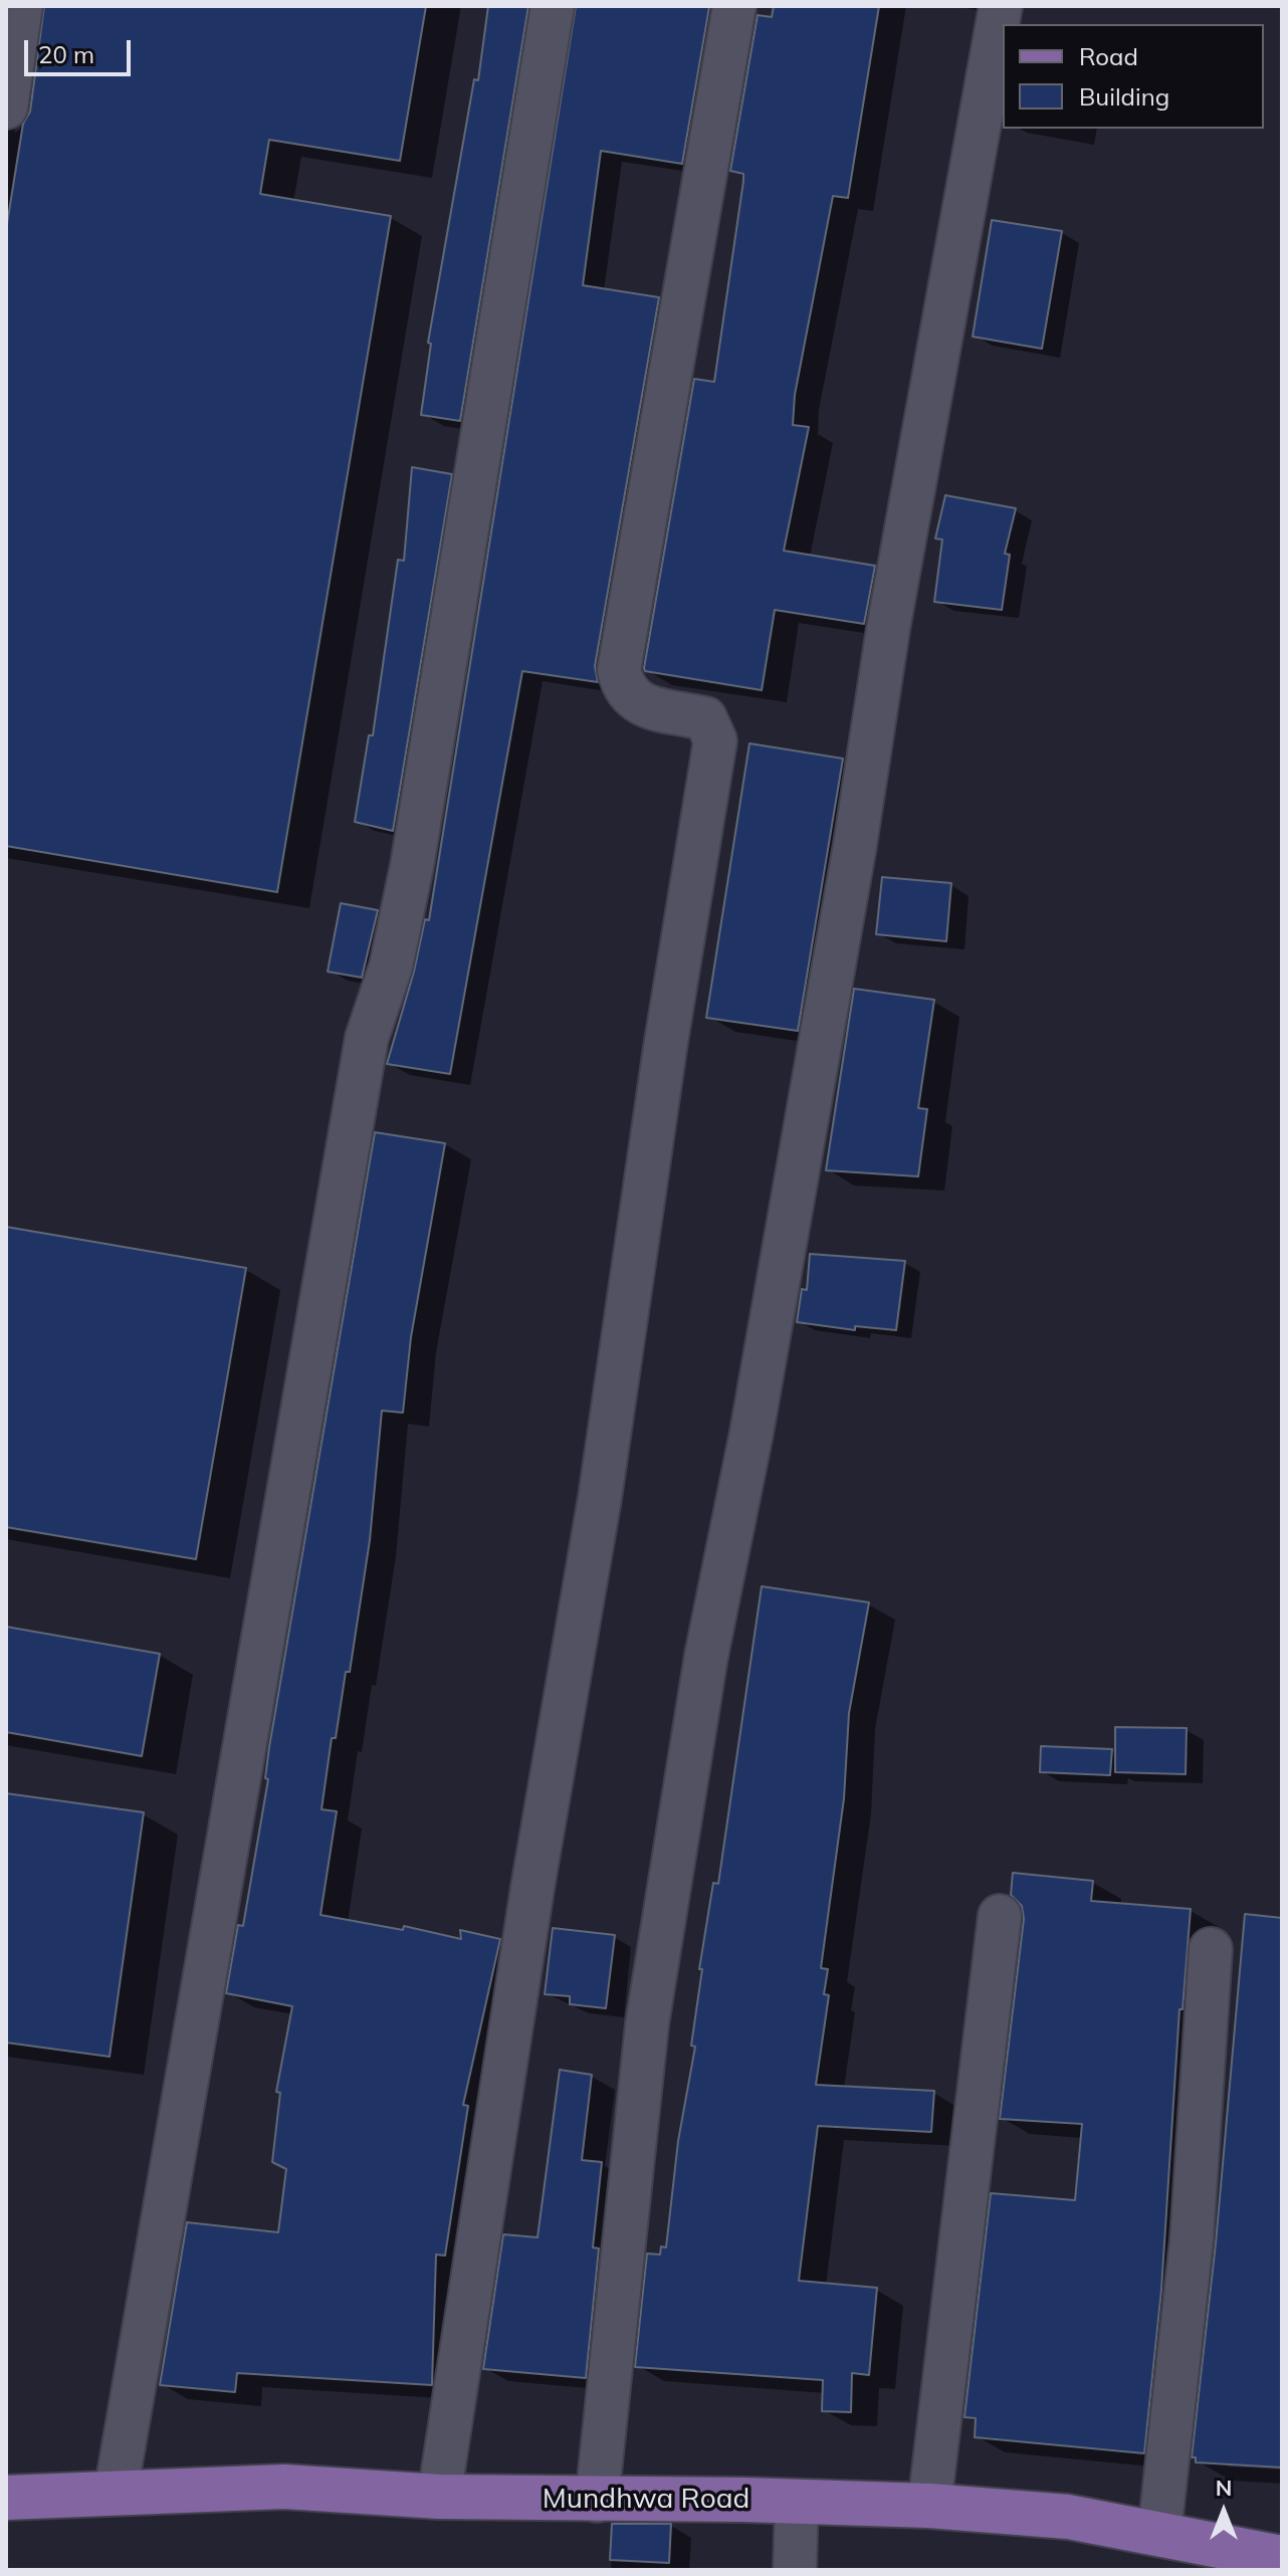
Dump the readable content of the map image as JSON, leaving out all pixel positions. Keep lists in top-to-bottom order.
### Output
{
  "streets": {
    "main road": ["Mundhwa Road"]
  },
  "legend": ["Road", "Building"],
  "scale_bar": "20 m",
  "north": "top"
}
